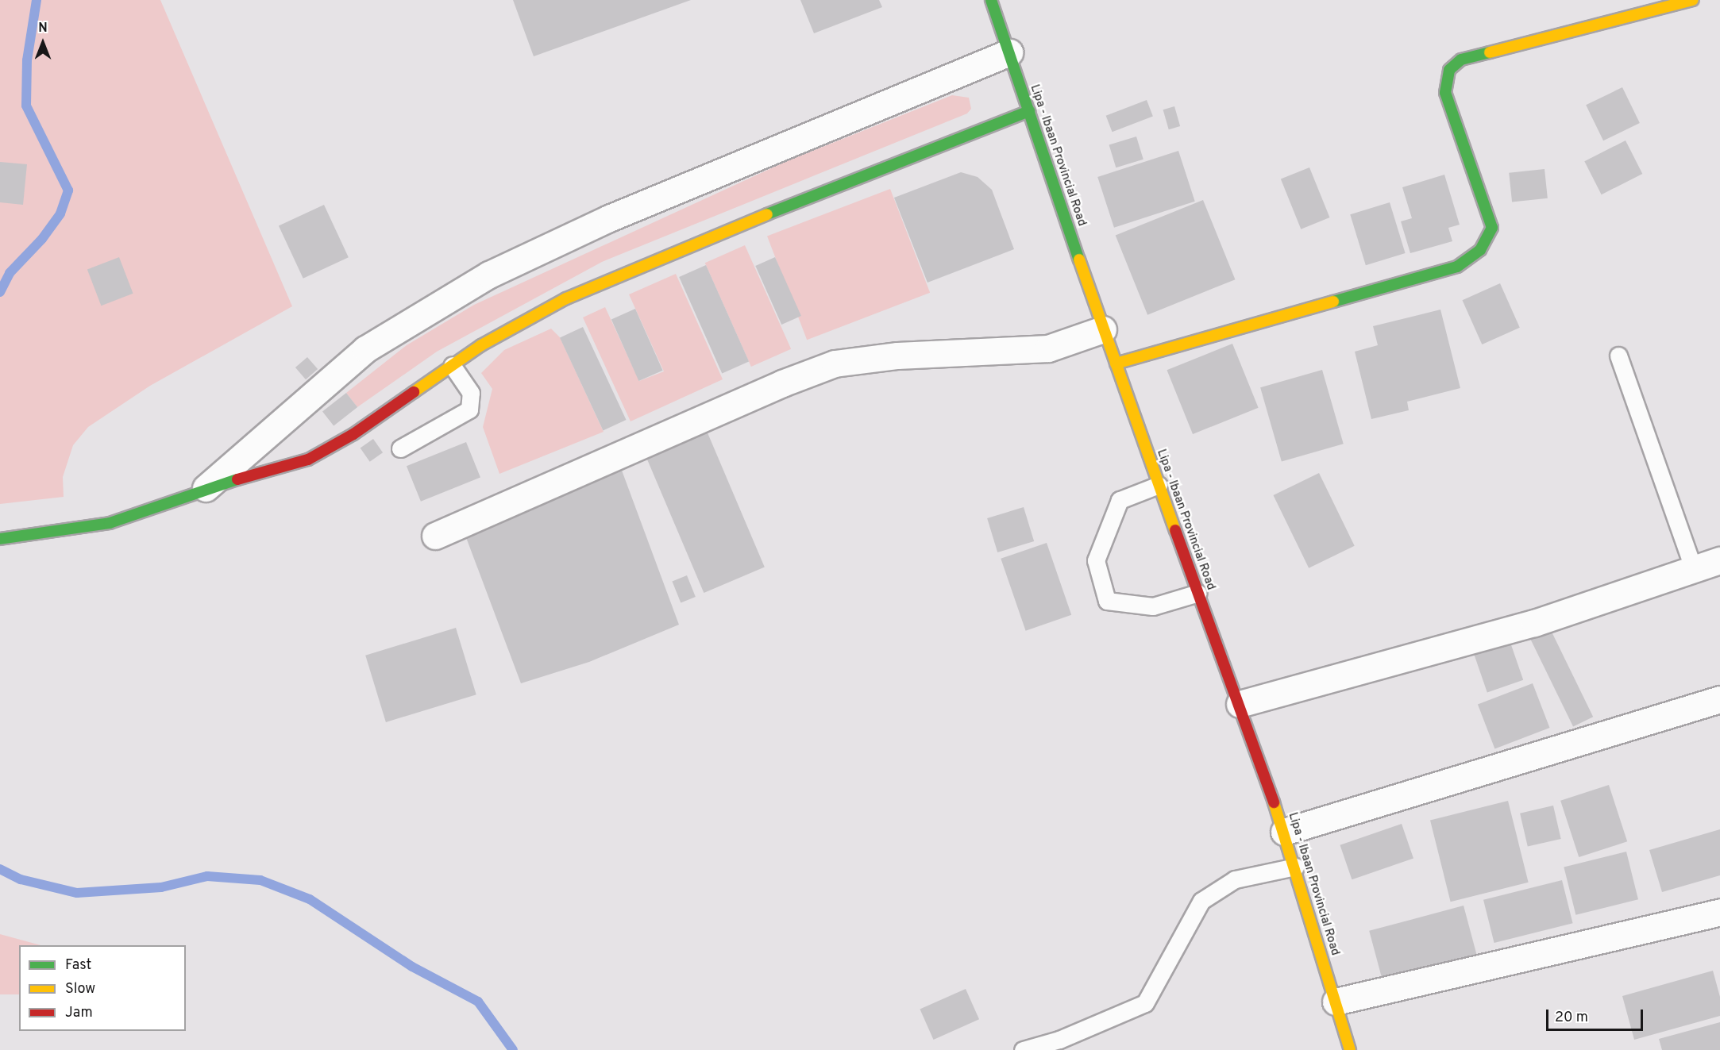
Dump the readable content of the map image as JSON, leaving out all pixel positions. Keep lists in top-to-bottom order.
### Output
{
  "streets": {
    "street": ["Lipa - Ibaan Provincial Road"]
  },
  "legend": ["Fast", "Slow", "Jam"],
  "scale_bar": "20 m",
  "north": "top"
}
